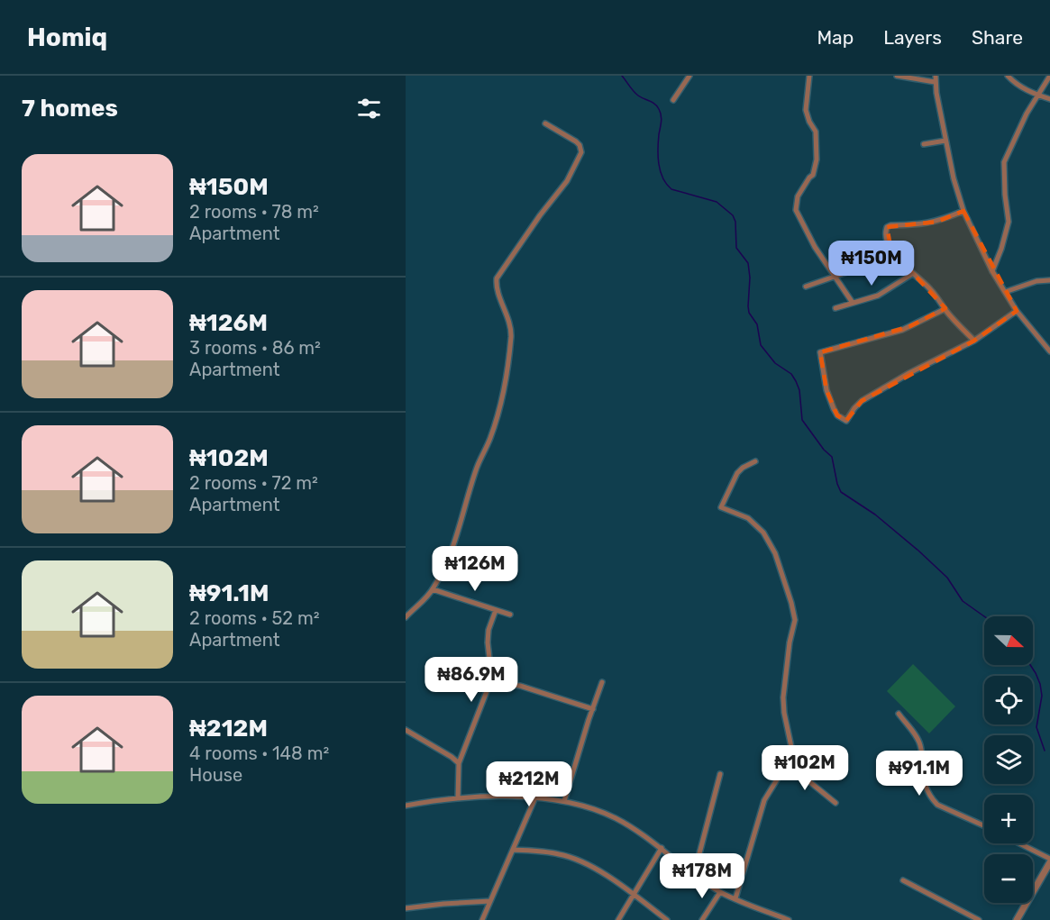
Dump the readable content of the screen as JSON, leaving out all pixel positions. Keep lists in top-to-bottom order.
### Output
{
  "north": "right",
  "page": {
    "header": "Homiq",
    "nav": ["Map", "Layers", "Share"],
    "heading": "7 homes",
    "list": [
      {
        "name": "₦150M",
        "note": "2 rooms · 78 m² · Apartment"
      },
      {
        "name": "₦126M",
        "note": "3 rooms · 86 m² · Apartment"
      },
      {
        "name": "₦102M",
        "note": "2 rooms · 72 m² · Apartment"
      },
      {
        "name": "₦91.1M",
        "note": "2 rooms · 52 m² · Apartment"
      },
      {
        "name": "₦212M",
        "note": "4 rooms · 148 m² · House"
      }
    ],
    "price": [
      "₦150M",
      "₦126M",
      "₦86.9M",
      "₦102M",
      "₦91.1M",
      "₦212M",
      "₦178M"
    ],
    "map_buttons": ["+", "−"]
  }
}
